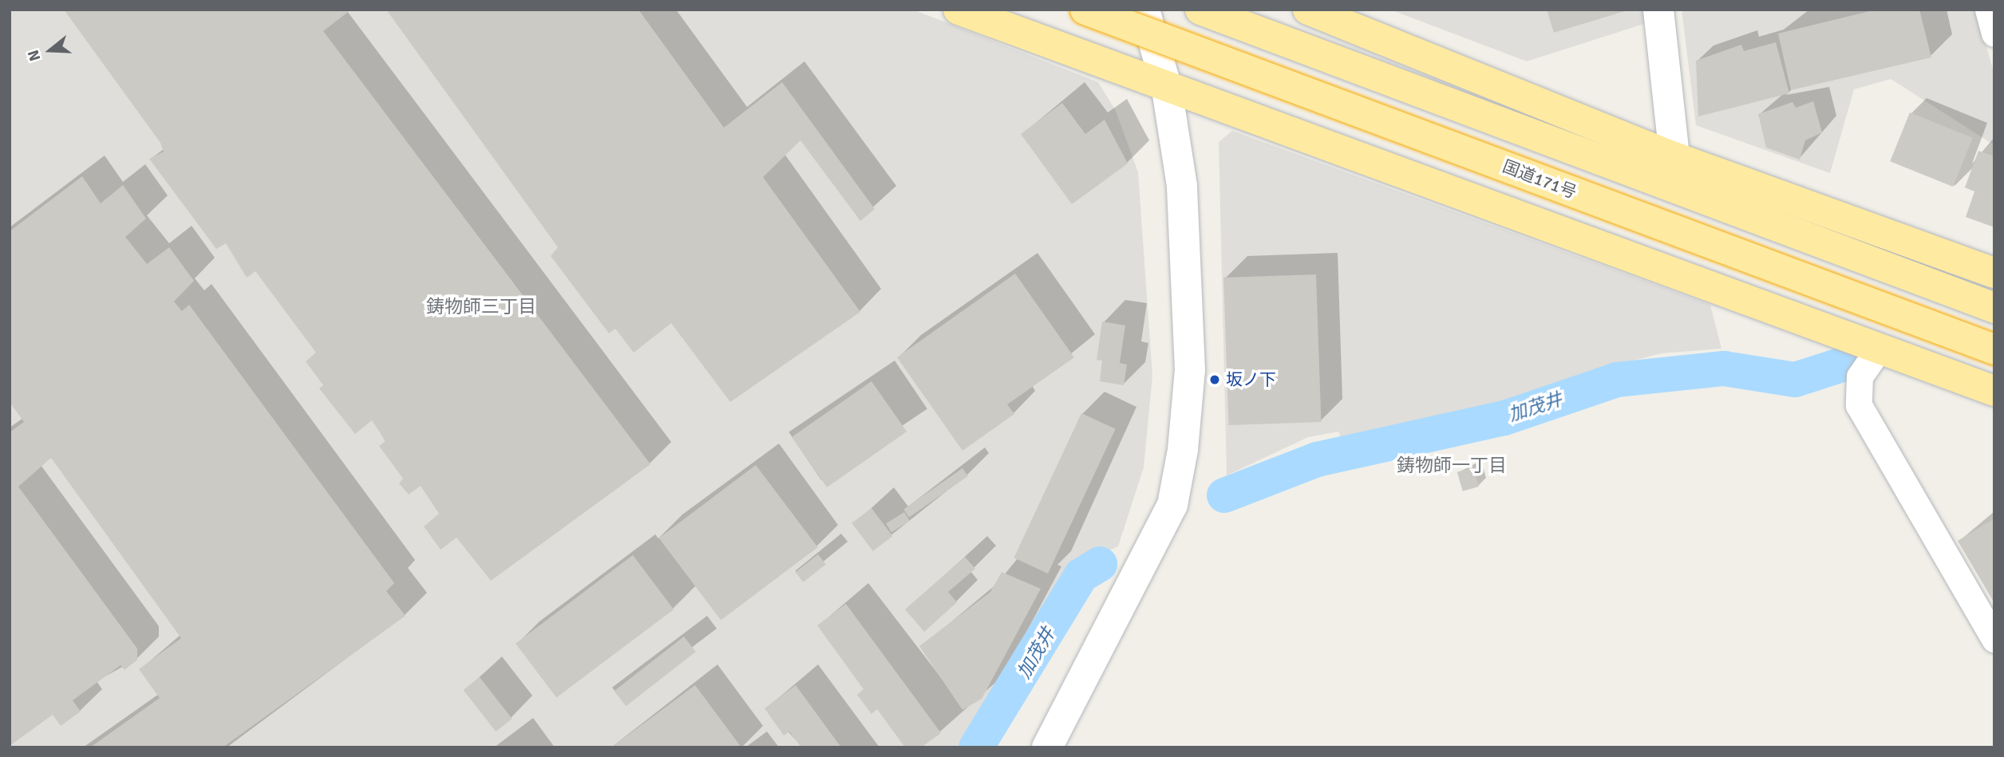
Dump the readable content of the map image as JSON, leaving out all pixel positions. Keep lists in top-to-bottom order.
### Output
{
  "streets": {
    "highway": ["国道171号"]
  },
  "districts": ["鋳物師三丁目", "鋳物師一丁目"],
  "water": ["加茂井"],
  "places": ["坂ノ下"],
  "north": "left"
}
